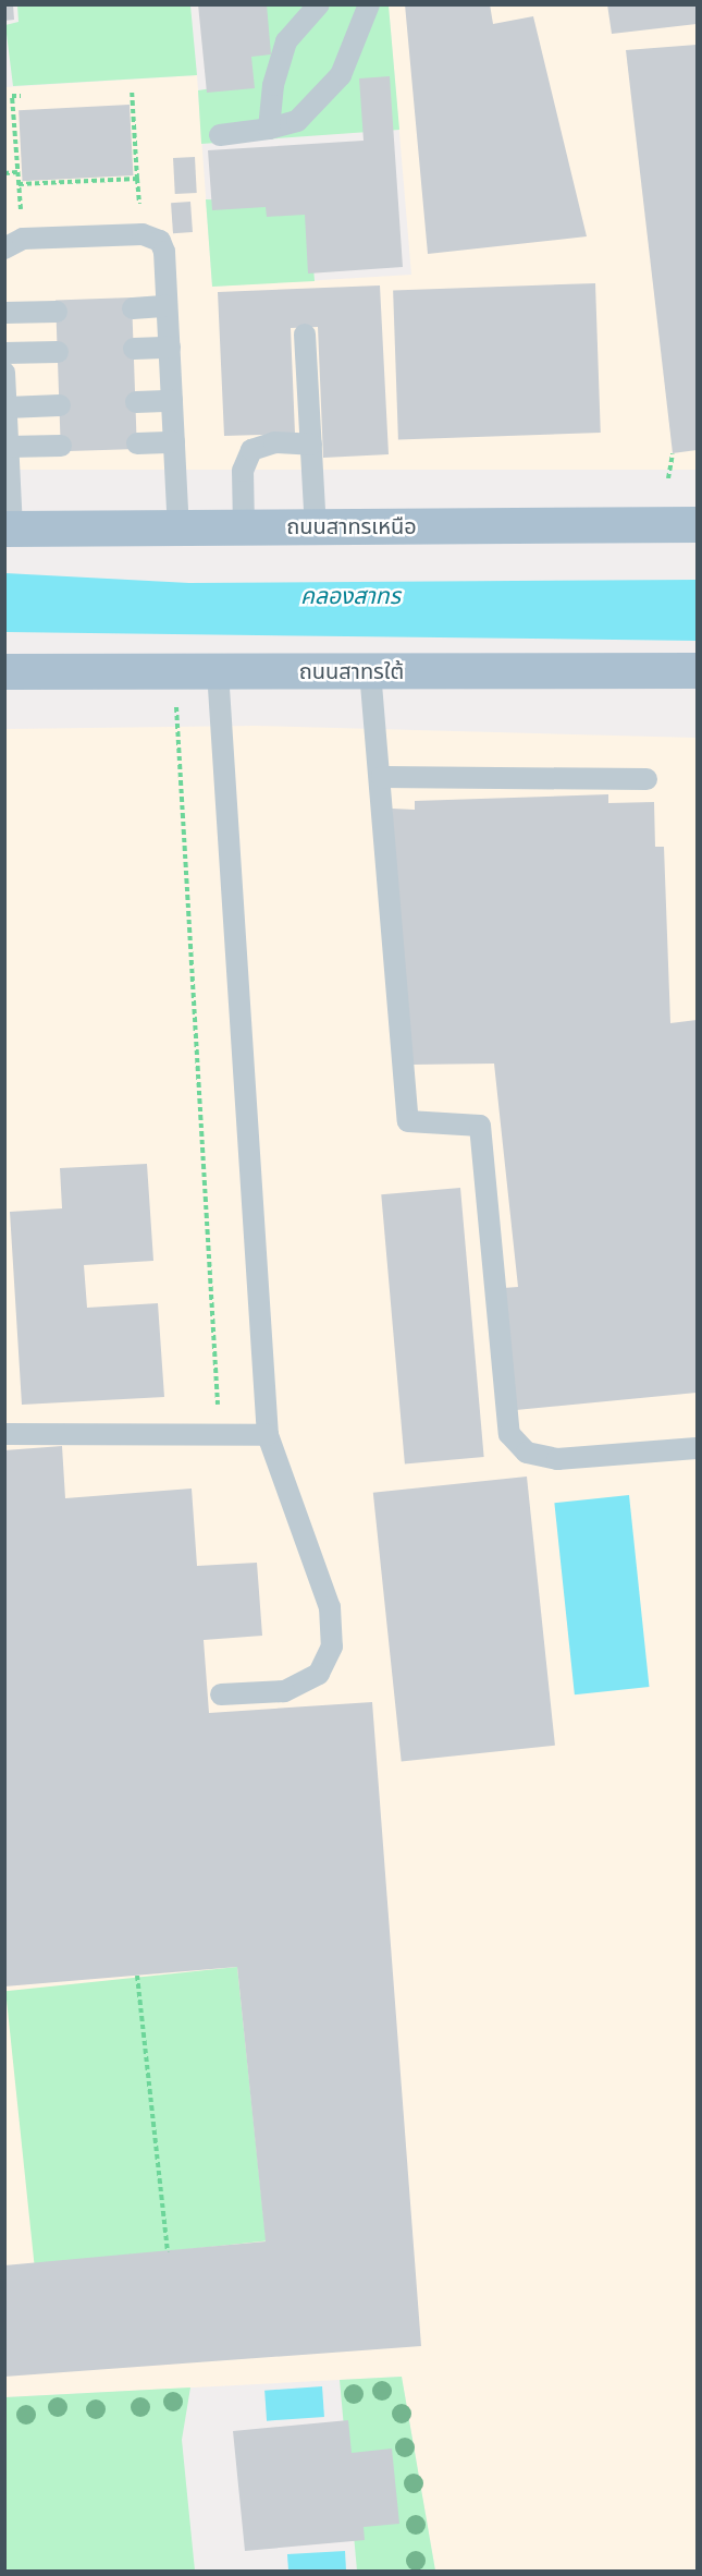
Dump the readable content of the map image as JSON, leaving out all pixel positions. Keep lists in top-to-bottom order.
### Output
{
  "streets": {
    "main road": ["ถนนสาทรเหนือ", "ถนนสาทรใต้"]
  },
  "water": ["คลองสาทร"]
}
